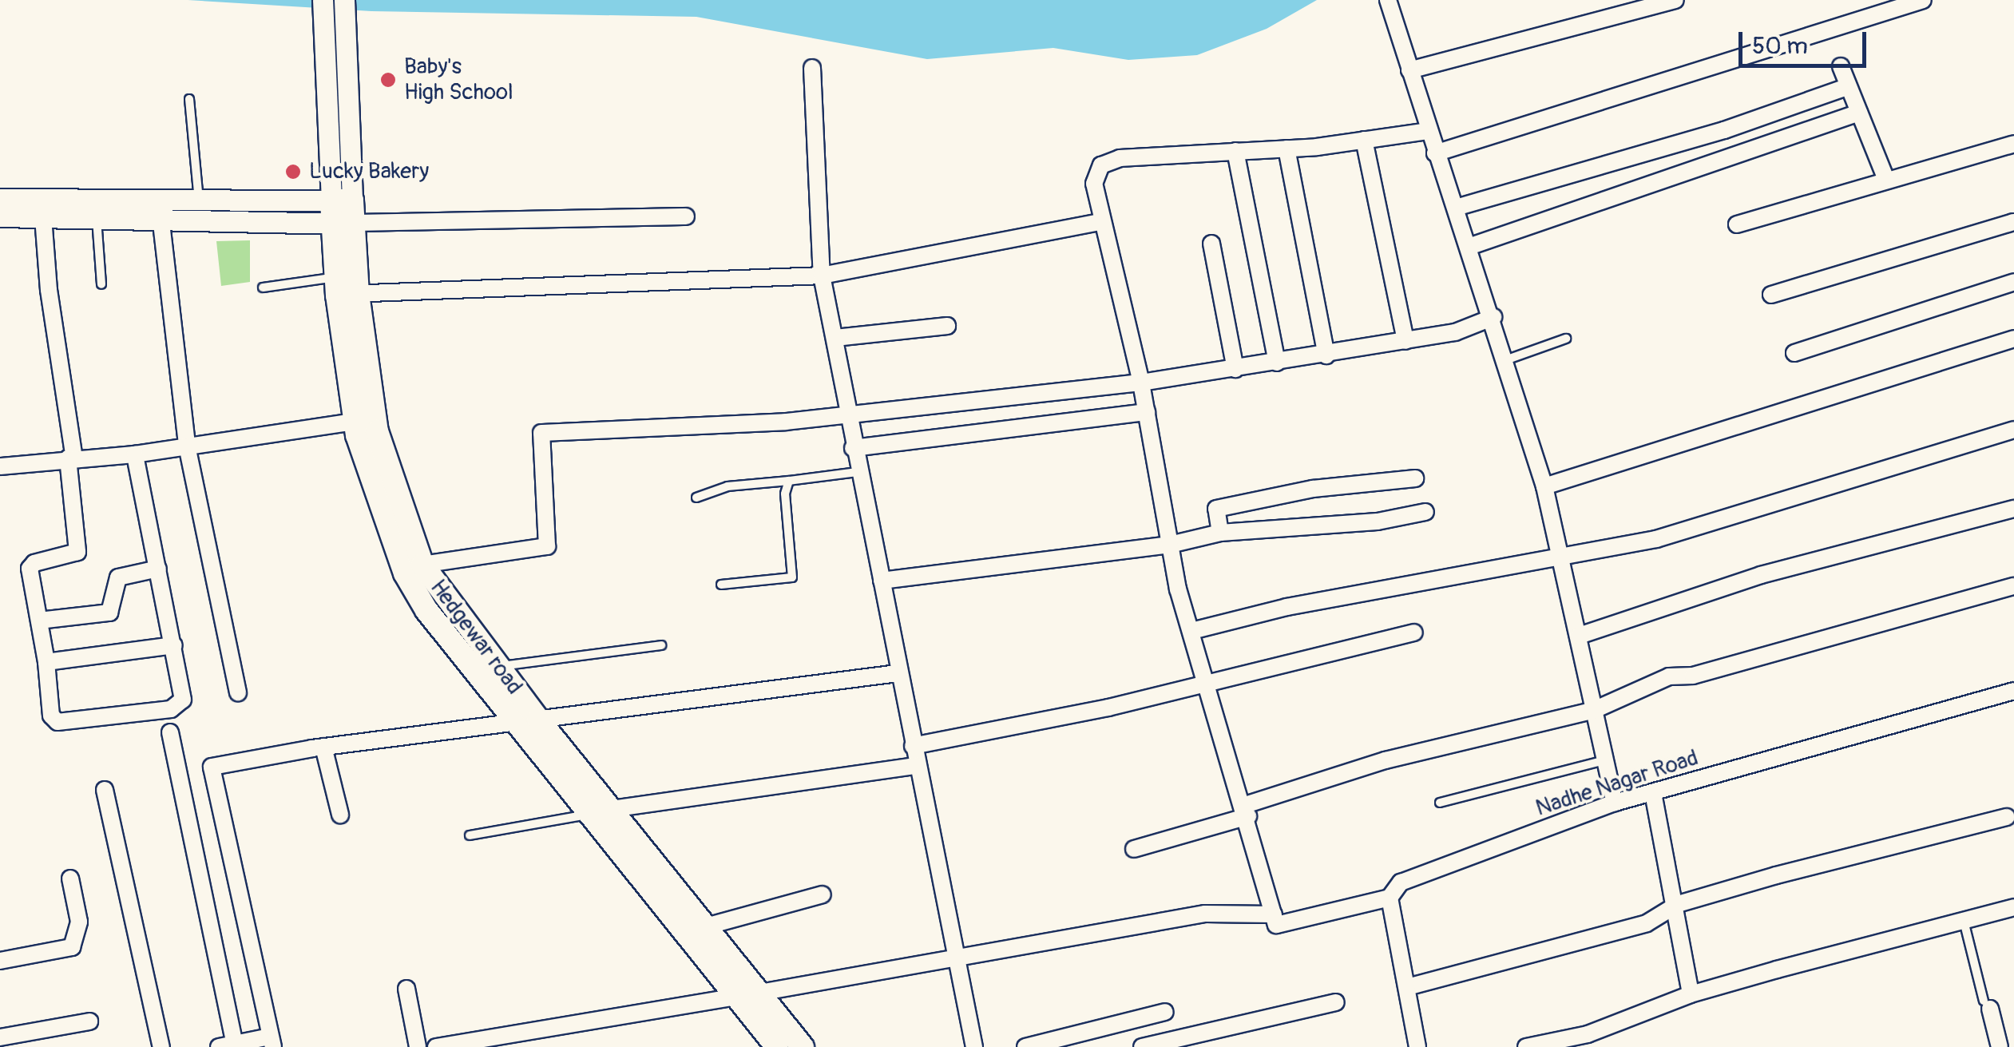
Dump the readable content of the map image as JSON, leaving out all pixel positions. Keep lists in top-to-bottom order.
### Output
{
  "streets": {
    "main road": ["Hedgewar road"],
    "street": ["Nadhe Nagar Road"]
  },
  "places": ["Baby's High School", "Lucky Bakery"],
  "scale_bar": "50 m"
}
